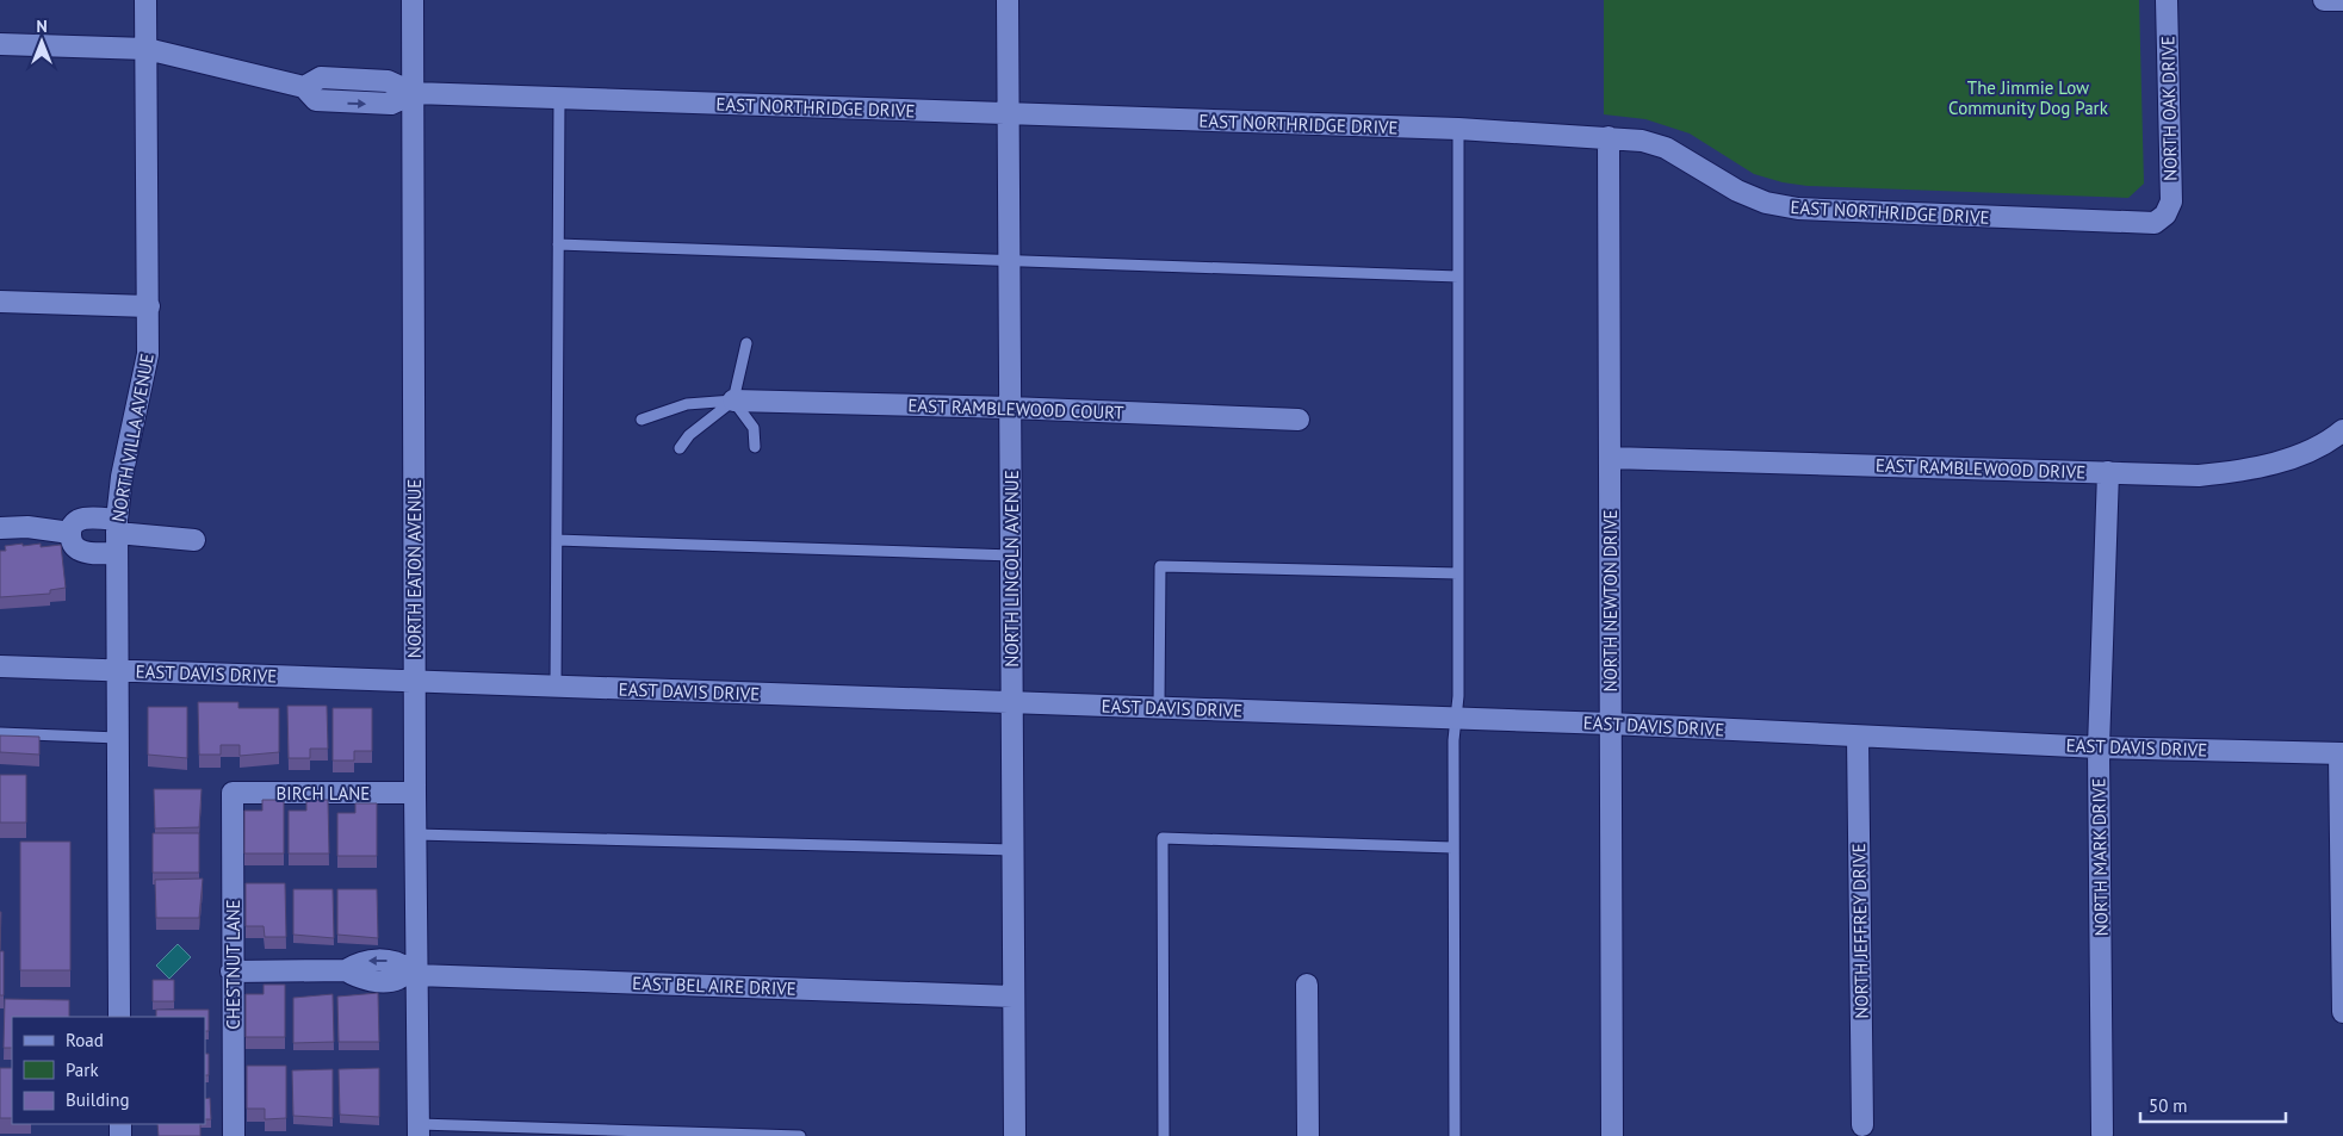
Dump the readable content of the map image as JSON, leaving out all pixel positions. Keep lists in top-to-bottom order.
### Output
{
  "streets": {
    "street": [
      "EAST NORTHRIDGE DRIVE",
      "NORTH OAK DRIVE",
      "EAST RAMBLEWOOD COURT",
      "NORTH VILLA AVENUE",
      "EAST RAMBLEWOOD DRIVE",
      "NORTH EATON AVENUE",
      "NORTH LINCOLN AVENUE",
      "NORTH NEWTON DRIVE",
      "EAST DAVIS DRIVE",
      "BIRCH LANE",
      "NORTH MARK DRIVE",
      "NORTH JEFFREY DRIVE",
      "CHESTNUT LANE",
      "EAST BEL AIRE DRIVE"
    ]
  },
  "crossings": [
    ["EAST NORTHRIDGE DRIVE", "NORTH OAK DRIVE"],
    ["EAST NORTHRIDGE DRIVE", "NORTH VILLA AVENUE"],
    ["EAST NORTHRIDGE DRIVE", "NORTH EATON AVENUE"],
    ["EAST NORTHRIDGE DRIVE", "NORTH LINCOLN AVENUE"],
    ["EAST NORTHRIDGE DRIVE", "NORTH NEWTON DRIVE"],
    ["EAST RAMBLEWOOD COURT", "NORTH LINCOLN AVENUE"],
    ["NORTH VILLA AVENUE", "EAST DAVIS DRIVE"],
    ["EAST RAMBLEWOOD DRIVE", "NORTH NEWTON DRIVE"],
    ["EAST RAMBLEWOOD DRIVE", "NORTH MARK DRIVE"],
    ["NORTH EATON AVENUE", "EAST DAVIS DRIVE"],
    ["NORTH EATON AVENUE", "BIRCH LANE"],
    ["NORTH EATON AVENUE", "EAST BEL AIRE DRIVE"],
    ["NORTH LINCOLN AVENUE", "EAST DAVIS DRIVE"],
    ["NORTH LINCOLN AVENUE", "EAST BEL AIRE DRIVE"],
    ["NORTH NEWTON DRIVE", "EAST DAVIS DRIVE"],
    ["EAST DAVIS DRIVE", "NORTH MARK DRIVE"],
    ["EAST DAVIS DRIVE", "NORTH JEFFREY DRIVE"],
    ["BIRCH LANE", "CHESTNUT LANE"]
  ],
  "parks": ["The Jimmie Low Community Dog Park"],
  "legend": ["Road", "Park", "Building"],
  "scale_bar": "50 m",
  "north": "top"
}
